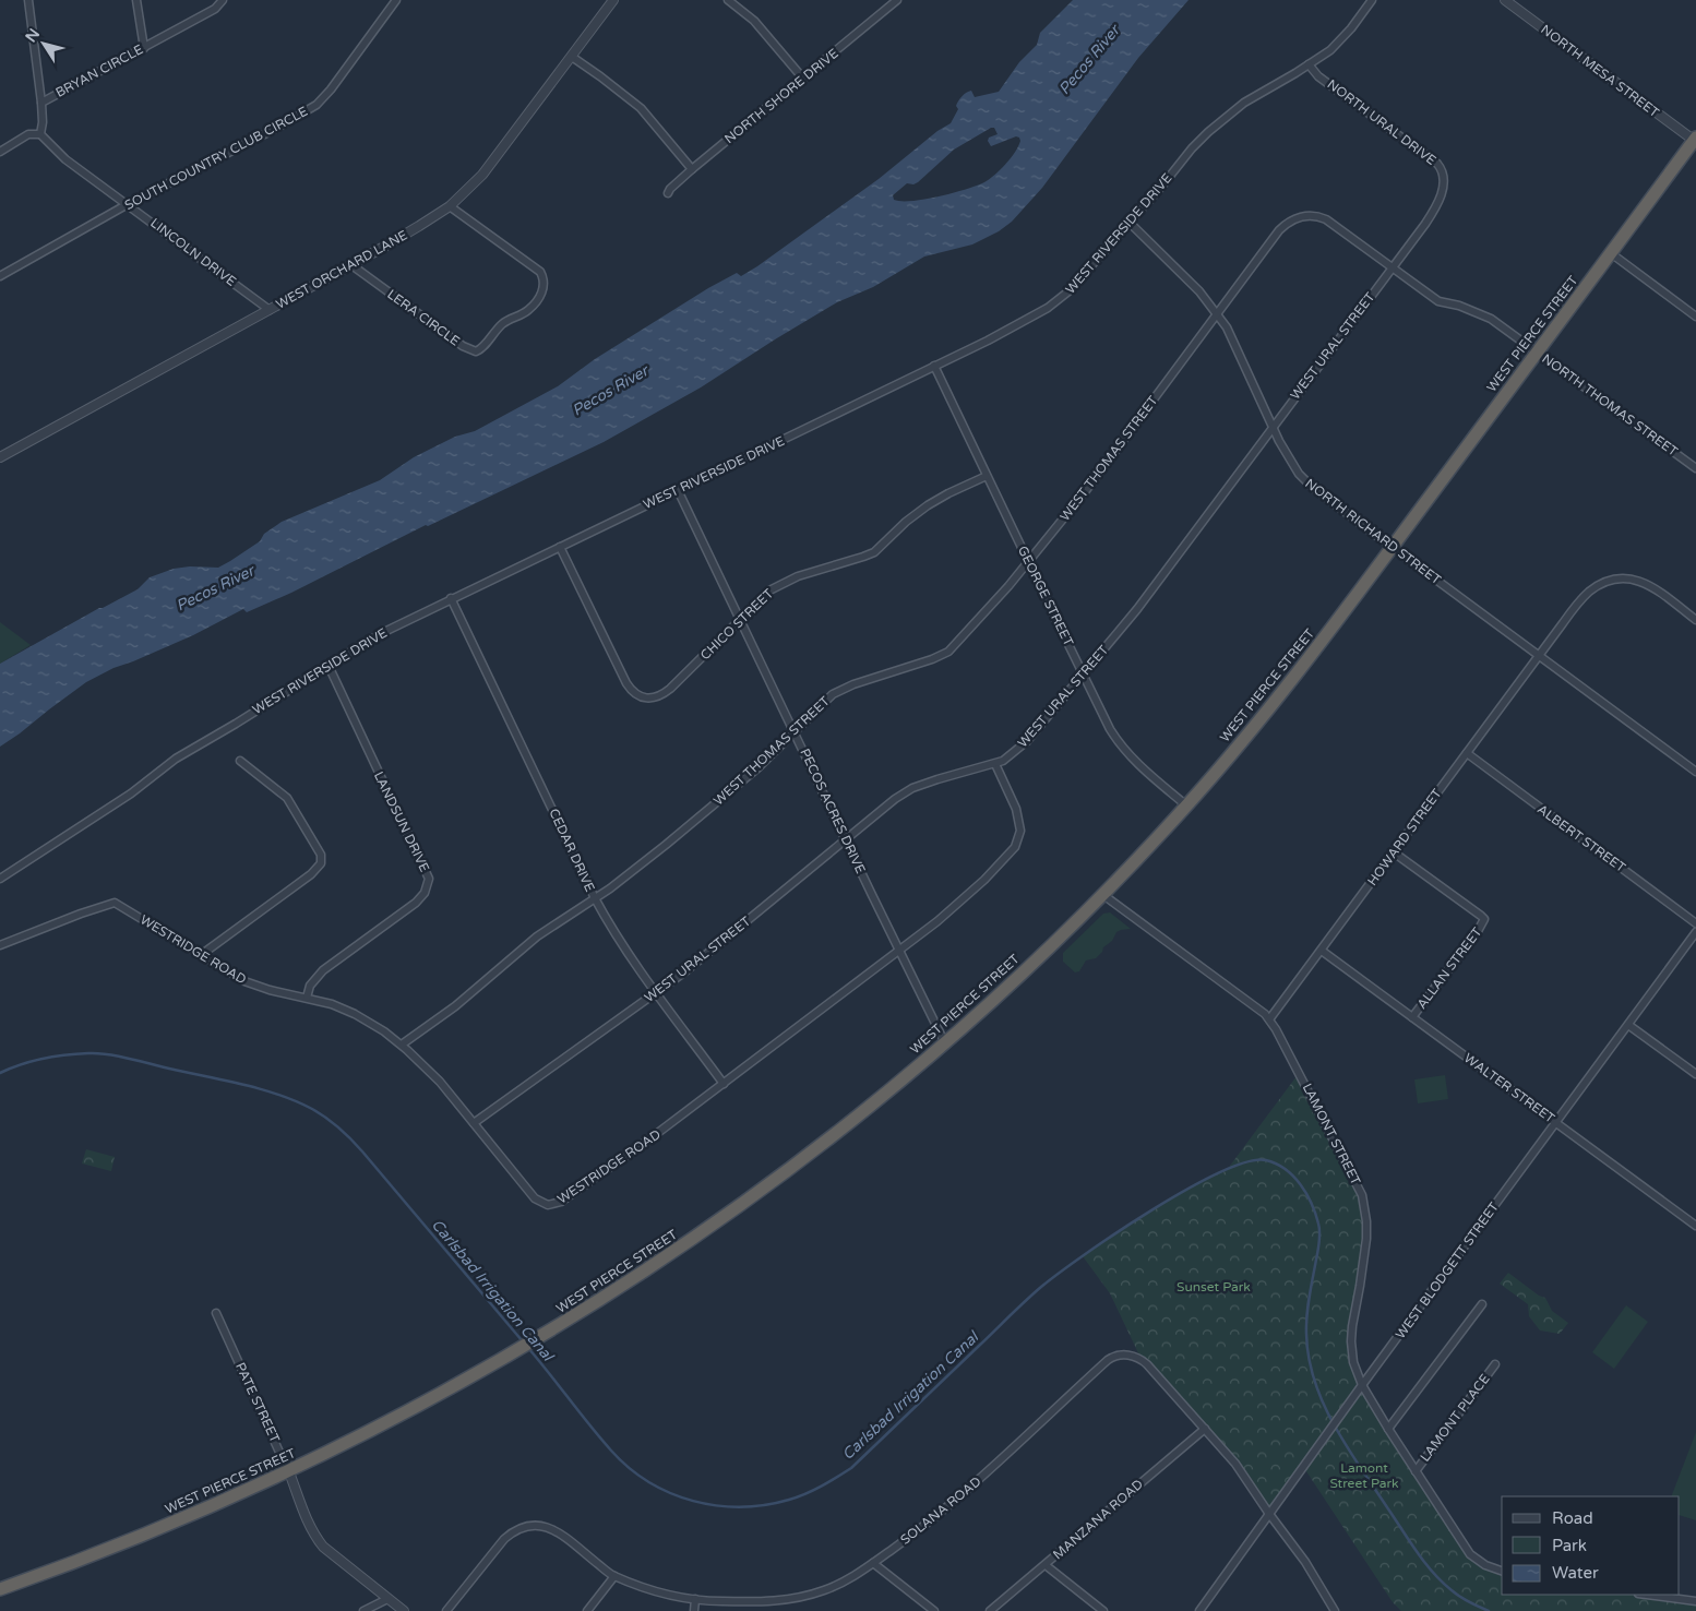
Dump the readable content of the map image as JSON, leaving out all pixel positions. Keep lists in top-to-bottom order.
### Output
{
  "streets": {
    "highway": ["WEST PIERCE STREET"],
    "street": [
      "BRYAN CIRCLE",
      "NORTH MESA STREET",
      "NORTH SHORE DRIVE",
      "NORTH URAL DRIVE",
      "SOUTH COUNTRY CLUB CIRCLE",
      "WEST RIVERSIDE DRIVE",
      "LINCOLN DRIVE",
      "WEST ORCHARD LANE",
      "LERA CIRCLE",
      "WEST URAL STREET",
      "NORTH THOMAS STREET",
      "WEST THOMAS STREET",
      "NORTH RICHARD STREET",
      "GEORGE STREET",
      "CHICO STREET",
      "PECOS ACRES DRIVE",
      "LANDSUN DRIVE",
      "HOWARD STREET",
      "ALBERT STREET",
      "CEDAR DRIVE",
      "WESTRIDGE ROAD",
      "ALLAN STREET",
      "WALTER STREET",
      "LAMONT STREET",
      "WEST BLODGETT STREET",
      "PATE STREET",
      "LAMONT PLACE",
      "SOLANA ROAD",
      "MANZANA ROAD"
    ]
  },
  "crossings": [
    ["BRYAN CIRCLE", "LINCOLN DRIVE"],
    ["NORTH MESA STREET", "WEST PIERCE STREET"],
    ["NORTH URAL DRIVE", "WEST RIVERSIDE DRIVE"],
    ["NORTH URAL DRIVE", "WEST URAL STREET"],
    ["NORTH URAL DRIVE", "NORTH THOMAS STREET"],
    ["SOUTH COUNTRY CLUB CIRCLE", "LINCOLN DRIVE"],
    ["WEST RIVERSIDE DRIVE", "NORTH RICHARD STREET"],
    ["WEST RIVERSIDE DRIVE", "GEORGE STREET"],
    ["WEST RIVERSIDE DRIVE", "CHICO STREET"],
    ["WEST RIVERSIDE DRIVE", "PECOS ACRES DRIVE"],
    ["WEST RIVERSIDE DRIVE", "LANDSUN DRIVE"],
    ["WEST RIVERSIDE DRIVE", "CEDAR DRIVE"],
    ["LINCOLN DRIVE", "WEST ORCHARD LANE"],
    ["WEST ORCHARD LANE", "LERA CIRCLE"],
    ["WEST PIERCE STREET", "NORTH THOMAS STREET"],
    ["WEST PIERCE STREET", "NORTH RICHARD STREET"],
    ["WEST PIERCE STREET", "GEORGE STREET"],
    ["WEST PIERCE STREET", "PECOS ACRES DRIVE"],
    ["WEST PIERCE STREET", "LAMONT STREET"],
    ["WEST PIERCE STREET", "PATE STREET"],
    ["WEST URAL STREET", "NORTH THOMAS STREET"],
    ["WEST URAL STREET", "NORTH RICHARD STREET"],
    ["WEST URAL STREET", "GEORGE STREET"],
    ["WEST URAL STREET", "PECOS ACRES DRIVE"],
    ["WEST URAL STREET", "CEDAR DRIVE"],
    ["WEST URAL STREET", "WESTRIDGE ROAD"],
    ["NORTH THOMAS STREET", "WEST THOMAS STREET"],
    ["WEST THOMAS STREET", "NORTH RICHARD STREET"],
    ["WEST THOMAS STREET", "GEORGE STREET"],
    ["WEST THOMAS STREET", "PECOS ACRES DRIVE"],
    ["WEST THOMAS STREET", "CEDAR DRIVE"],
    ["WEST THOMAS STREET", "WESTRIDGE ROAD"],
    ["NORTH RICHARD STREET", "HOWARD STREET"],
    ["GEORGE STREET", "CHICO STREET"],
    ["CHICO STREET", "PECOS ACRES DRIVE"],
    ["PECOS ACRES DRIVE", "WESTRIDGE ROAD"],
    ["LANDSUN DRIVE", "WESTRIDGE ROAD"],
    ["HOWARD STREET", "ALBERT STREET"],
    ["HOWARD STREET", "ALLAN STREET"],
    ["HOWARD STREET", "WALTER STREET"],
    ["HOWARD STREET", "LAMONT STREET"],
    ["CEDAR DRIVE", "WESTRIDGE ROAD"],
    ["ALLAN STREET", "WALTER STREET"],
    ["WALTER STREET", "WEST BLODGETT STREET"],
    ["LAMONT STREET", "WEST BLODGETT STREET"],
    ["LAMONT STREET", "LAMONT PLACE"],
    ["WEST BLODGETT STREET", "SOLANA ROAD"],
    ["SOLANA ROAD", "MANZANA ROAD"]
  ],
  "water": ["Pecos River", "Carlsbad Irrigation Canal"],
  "parks": ["Sunset Park", "Lamont Street Park"],
  "legend": ["Road", "Park", "Water"],
  "north": "top left"
}
